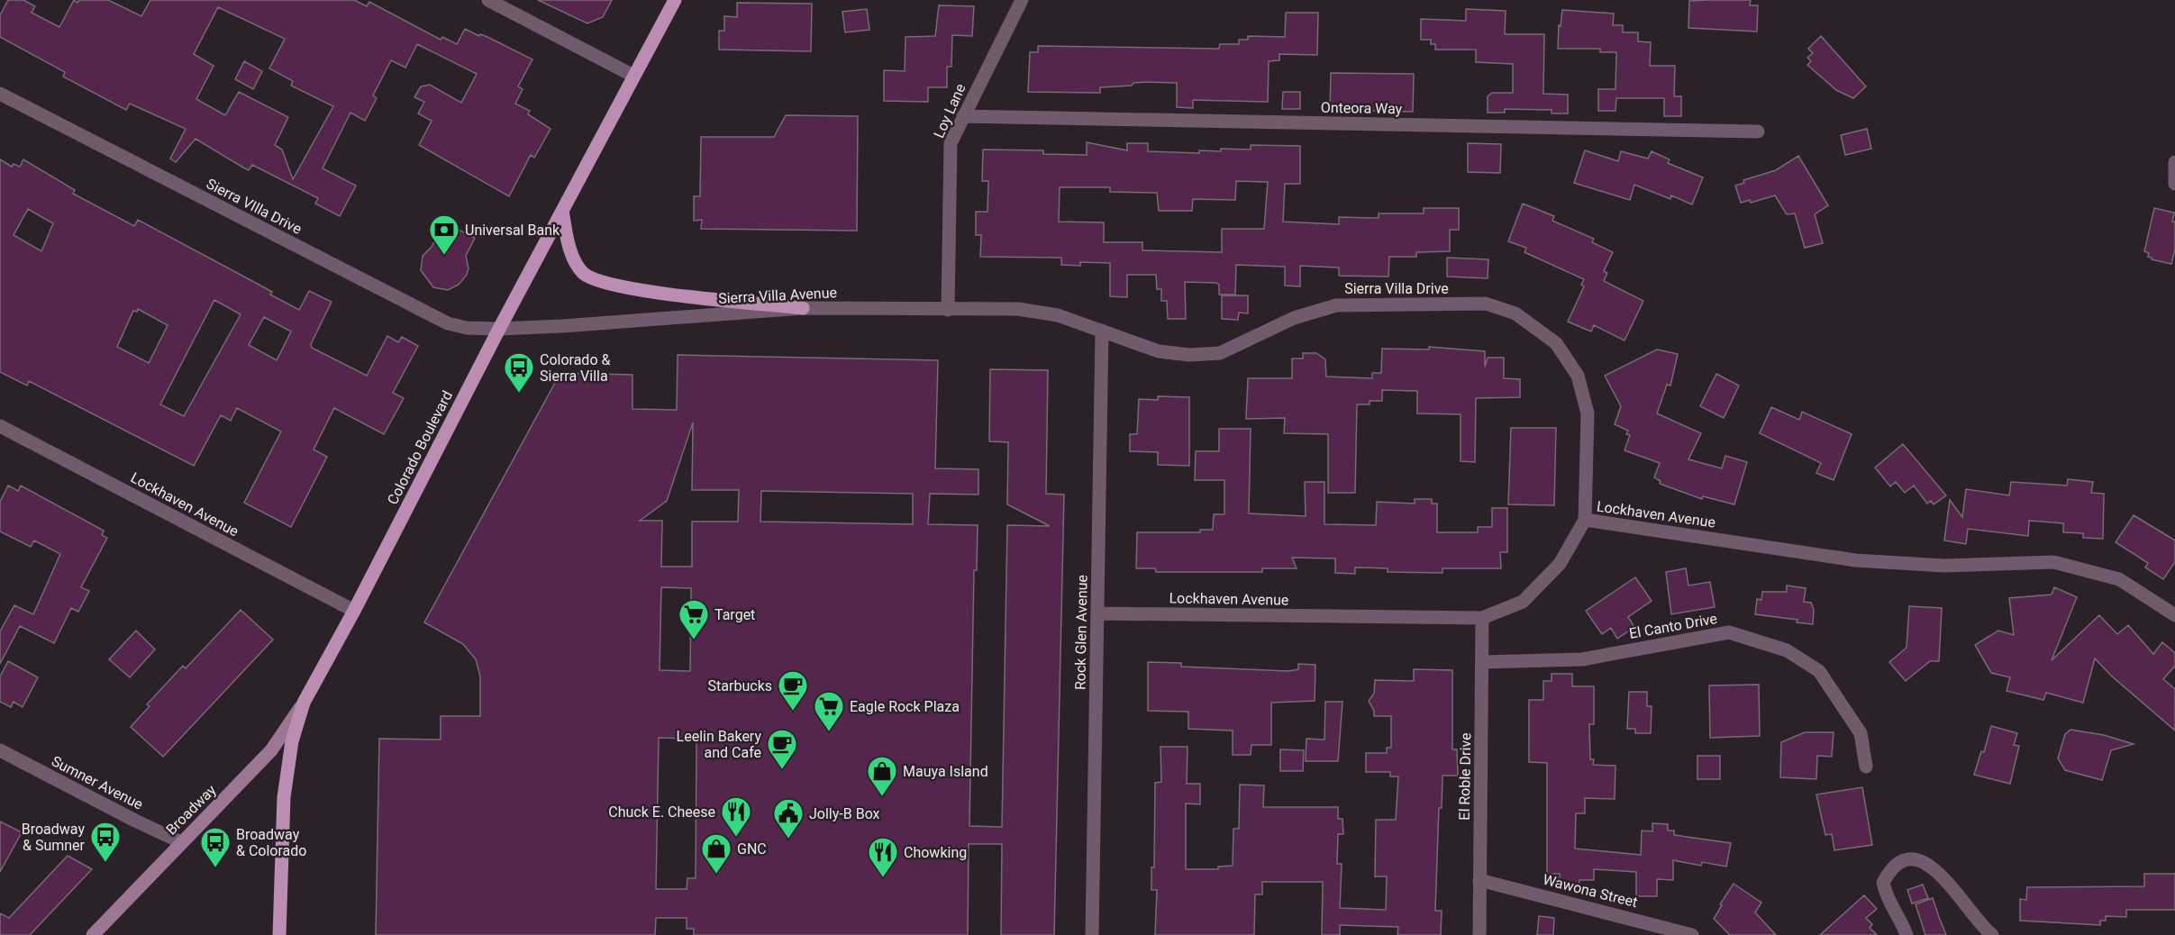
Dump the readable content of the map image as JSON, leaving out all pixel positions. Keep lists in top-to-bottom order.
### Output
{
  "streets": {
    "main road": ["Colorado Boulevard", "Broadway"],
    "street": [
      "Onteora Way",
      "Loy Lane",
      "Sierra VIlla Drive",
      "Sierra Villa Drive",
      "Sierra Villa Avenue",
      "Lockhaven Avenue",
      "El Canto Drive",
      "Rock Glen Avenue",
      "El Roble Drive",
      "Sumner Avenue",
      "Wawona Street"
    ]
  },
  "crossings": [
    ["Onteora Way", "Loy Lane"],
    ["Loy Lane", "Sierra Villa Avenue"],
    ["Sierra VIlla Drive", "Sierra Villa Avenue"],
    ["Sierra VIlla Drive", "Colorado Boulevard"],
    ["Sierra Villa Drive", "Sierra Villa Avenue"],
    ["Sierra Villa Drive", "Lockhaven Avenue"],
    ["Sierra Villa Drive", "Rock Glen Avenue"],
    ["Sierra Villa Avenue", "Colorado Boulevard"],
    ["Colorado Boulevard", "Lockhaven Avenue"],
    ["Colorado Boulevard", "Broadway"],
    ["Lockhaven Avenue", "Rock Glen Avenue"],
    ["Lockhaven Avenue", "El Roble Drive"],
    ["El Canto Drive", "El Roble Drive"],
    ["El Roble Drive", "Wawona Street"],
    ["Sumner Avenue", "Broadway"]
  ],
  "places": {
    "bank": ["Universal Bank"],
    "bus stop": ["Colorado & Sierra Villa", "Broadway & Sumner", "Broadway & Colorado"],
    "supermarket": ["Target", "Eagle Rock Plaza"],
    "cafe": ["Starbucks", "Leelin Bakery and Cafe"],
    "shop": ["Mauya Island", "GNC"],
    "restaurant": ["Chuck E. Cheese", "Chowking"],
    "public building": ["Jolly-B Box"]
  }
}
